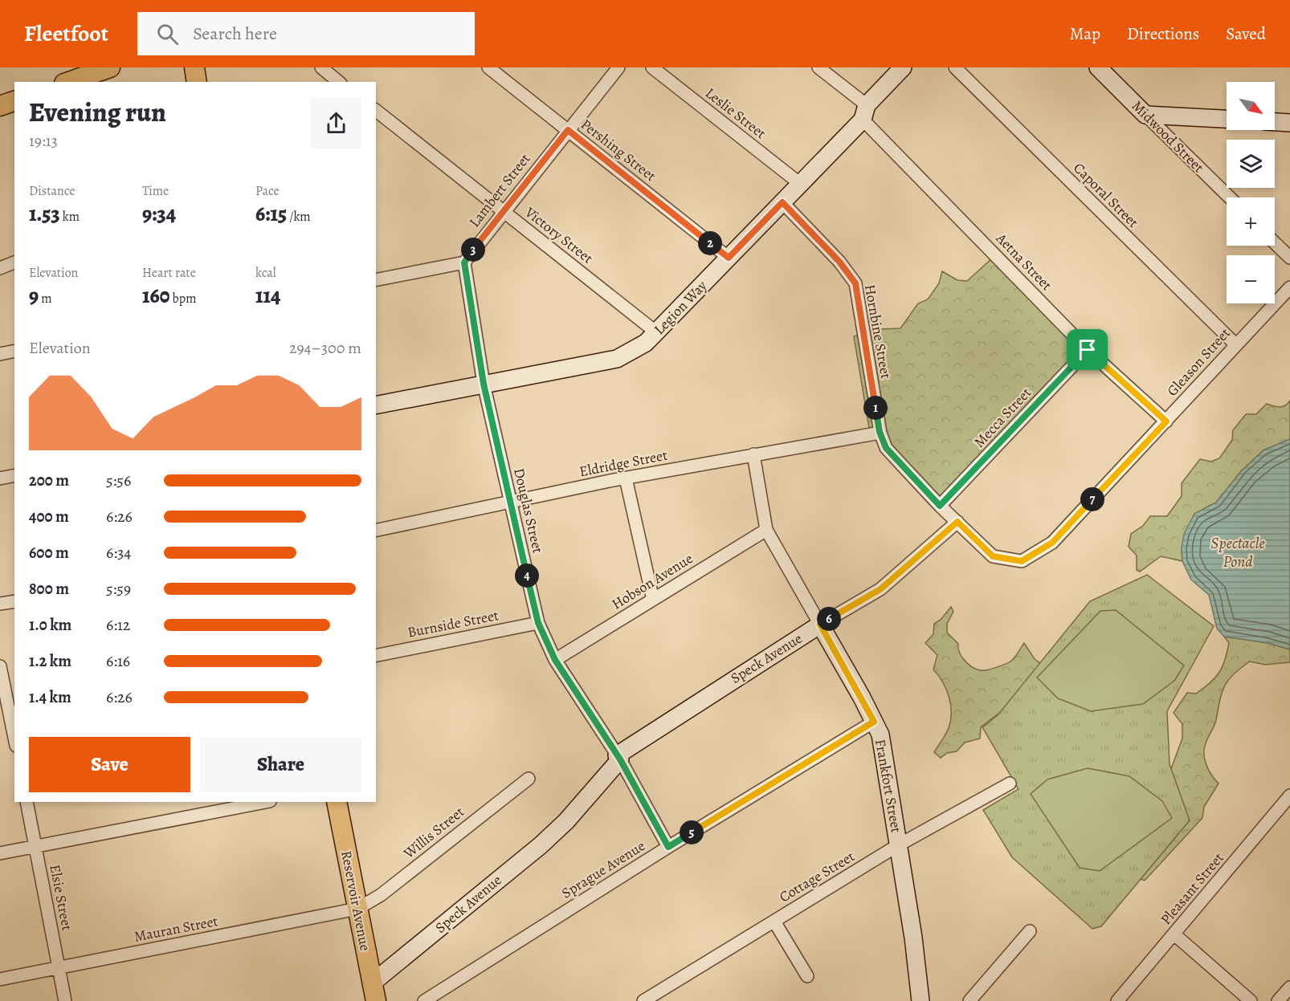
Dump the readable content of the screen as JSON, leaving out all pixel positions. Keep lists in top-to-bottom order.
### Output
{
  "streets": {
    "main road": ["Reservoir Avenue"],
    "street": [
      "Leslie Street",
      "Midwood Street",
      "Pershing Street",
      "Lambert Street",
      "Caporal Street",
      "Victory Street",
      "Aetna Street",
      "Legion Way",
      "Hornbine Street",
      "Gleason Street",
      "Mecca Street",
      "Eldridge Street",
      "Douglas Street",
      "Hobson Avenue",
      "Burnside Street",
      "Speck Avenue",
      "Frankfort Street",
      "Willis Street",
      "Sprague Avenue",
      "Cottage Street",
      "Pleasant Street",
      "Elsie Street",
      "Mauran Street"
    ]
  },
  "crossings": [
    ["Leslie Street", "Legion Way"],
    ["Pershing Street", "Lambert Street"],
    ["Pershing Street", "Legion Way"],
    ["Lambert Street", "Victory Street"],
    ["Lambert Street", "Douglas Street"],
    ["Caporal Street", "Gleason Street"],
    ["Victory Street", "Legion Way"],
    ["Aetna Street", "Legion Way"],
    ["Aetna Street", "Gleason Street"],
    ["Aetna Street", "Mecca Street"],
    ["Legion Way", "Hornbine Street"],
    ["Legion Way", "Douglas Street"],
    ["Hornbine Street", "Gleason Street"],
    ["Hornbine Street", "Mecca Street"],
    ["Hornbine Street", "Eldridge Street"],
    ["Hornbine Street", "Speck Avenue"],
    ["Eldridge Street", "Douglas Street"],
    ["Eldridge Street", "Frankfort Street"],
    ["Douglas Street", "Hobson Avenue"],
    ["Douglas Street", "Burnside Street"],
    ["Douglas Street", "Speck Avenue"],
    ["Douglas Street", "Sprague Avenue"],
    ["Hobson Avenue", "Frankfort Street"],
    ["Speck Avenue", "Frankfort Street"],
    ["Speck Avenue", "Reservoir Avenue"],
    ["Frankfort Street", "Sprague Avenue"],
    ["Frankfort Street", "Cottage Street"],
    ["Willis Street", "Reservoir Avenue"],
    ["Willis Street", "Mauran Street"],
    ["Elsie Street", "Mauran Street"],
    ["Reservoir Avenue", "Mauran Street"]
  ],
  "water": ["Spectacle Pond"],
  "north": "bottom right",
  "page": {
    "header": "Fleetfoot",
    "search": "Search here",
    "nav": ["Map", "Directions", "Saved"],
    "map_buttons": ["+", "−"],
    "heading": ["Evening run", "19:13"],
    "stats": [
      ["Distance", "1.53 km"],
      ["Time", "9:34"],
      ["Pace", "6:15 /km"],
      ["Elevation", "9 m"],
      ["Heart rate", "160 bpm"],
      ["kcal", "114"]
    ],
    "pins": [
      "2",
      "3",
      "1",
      "7",
      "4",
      "6",
      "5"
    ],
    "chart": ["Elevation", "294–300 m"],
    "list": [
      {
        "name": "200 m",
        "note": "5:56"
      },
      {
        "name": "400 m",
        "note": "6:26"
      },
      {
        "name": "600 m",
        "note": "6:34"
      },
      {
        "name": "800 m",
        "note": "5:59"
      },
      {
        "name": "1.0 km",
        "note": "6:12"
      },
      {
        "name": "1.2 km",
        "note": "6:16"
      },
      {
        "name": "1.4 km",
        "note": "6:26"
      }
    ],
    "buttons": ["Save", "Share"]
  }
}
